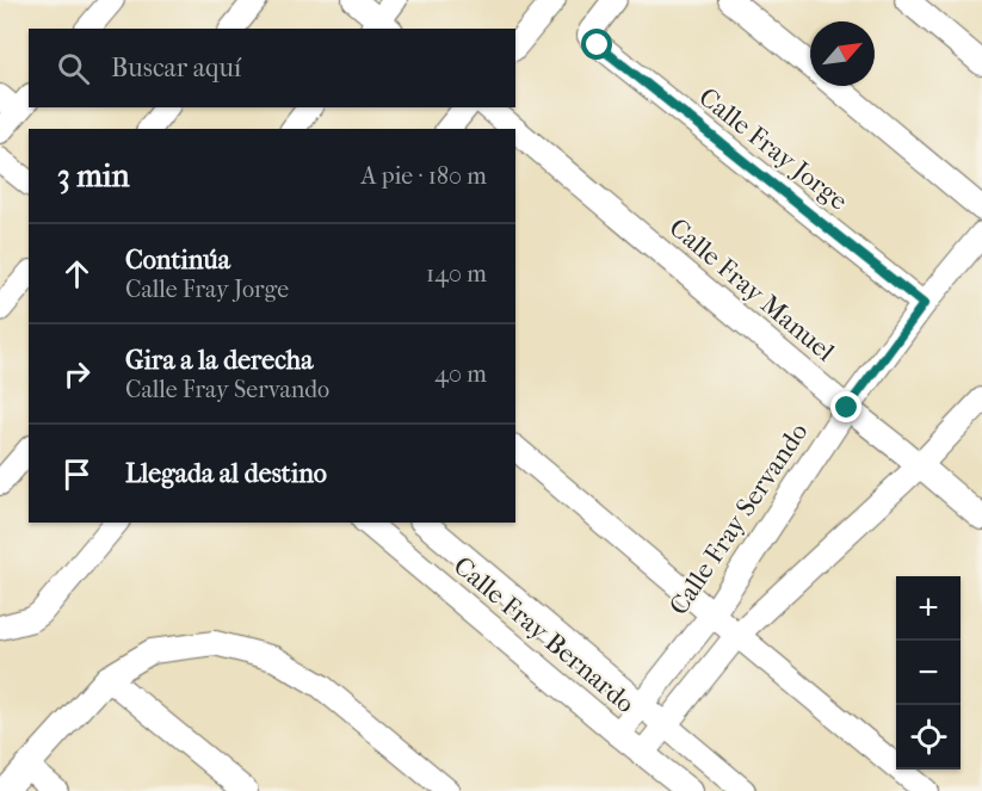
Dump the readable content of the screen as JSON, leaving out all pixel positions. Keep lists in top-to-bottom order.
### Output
{
  "streets": {
    "street": [
      "Calle Fray Jorge",
      "Calle Fray Manuel",
      "Calle Fray Servando",
      "Calle Fray Bernardo"
    ]
  },
  "crossings": [
    ["Calle Fray Jorge", "Calle Fray Servando"],
    ["Calle Fray Manuel", "Calle Fray Servando"],
    ["Calle Fray Servando", "Calle Fray Bernardo"]
  ],
  "north": "top right",
  "page": {
    "search": "Buscar aquí",
    "heading": ["3 min", "A pie · 180 m"],
    "list": [
      ["Continúa", "Calle Fray Jorge", "140 m"],
      ["Gira a la derecha", "Calle Fray Servando", "40 m"],
      "Llegada al destino"
    ],
    "map_buttons": ["+", "−"]
  }
}
